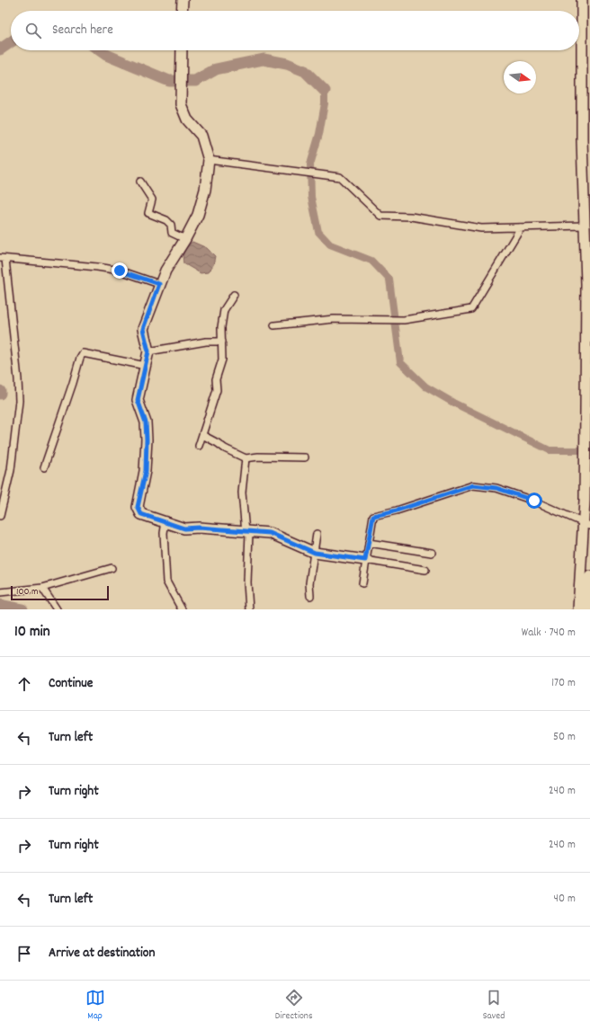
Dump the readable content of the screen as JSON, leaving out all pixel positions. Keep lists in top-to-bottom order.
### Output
{
  "scale_bar": "100 m",
  "north": "right",
  "page": {
    "search": "Search here",
    "scale": "100 m",
    "heading": ["10 min", "Walk · 740 m"],
    "list": [
      ["Continue", "170 m"],
      ["Turn left", "50 m"],
      ["Turn right", "240 m"],
      ["Turn right", "240 m"],
      ["Turn left", "40 m"],
      "Arrive at destination"
    ],
    "nav": ["Map", "Directions", "Saved"]
  }
}
